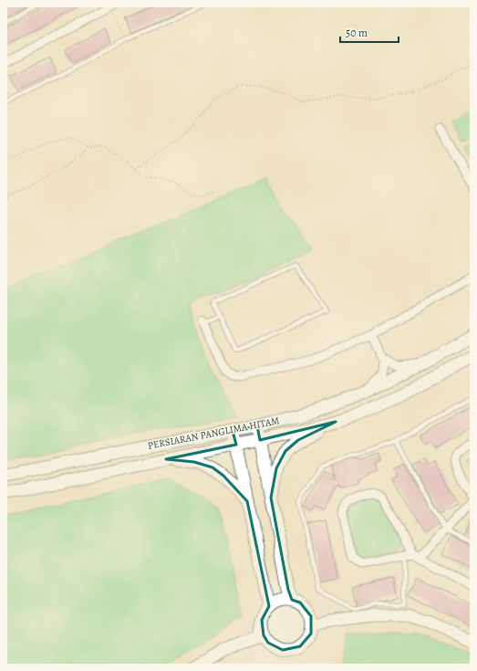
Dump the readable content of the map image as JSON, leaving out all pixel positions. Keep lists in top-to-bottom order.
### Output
{
  "streets": {
    "main road": ["PERSIARAN PANGLIMA HITAM"]
  },
  "scale_bar": "50 m"
}
